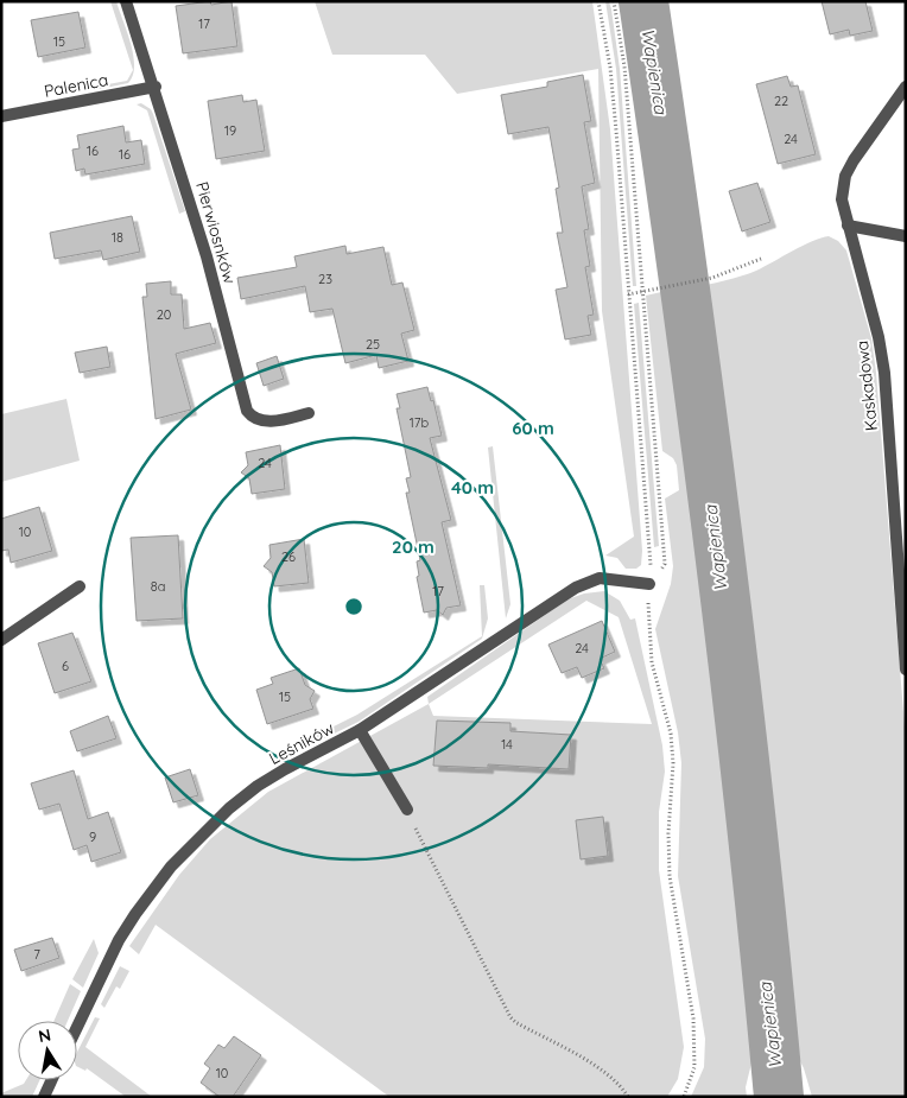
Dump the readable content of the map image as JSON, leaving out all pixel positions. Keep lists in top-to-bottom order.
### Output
{
  "streets": {
    "street": [
      "Palenica",
      "Pierwiosnków",
      "Kaskadowa",
      "Leśników"
    ]
  },
  "crossings": [
    ["Palenica", "Pierwiosnków"]
  ],
  "water": ["Wapienica"],
  "house_numbers": [
    "17",
    "15",
    "22",
    "19",
    "24",
    "16",
    "16",
    "18",
    "23",
    "20",
    "25",
    "17b",
    "24",
    "10",
    "26",
    "8a",
    "17",
    "24",
    "6",
    "15",
    "14",
    "9",
    "7",
    "10"
  ],
  "north": "top",
  "rings": ["60 m", "40 m", "20 m"]
}
